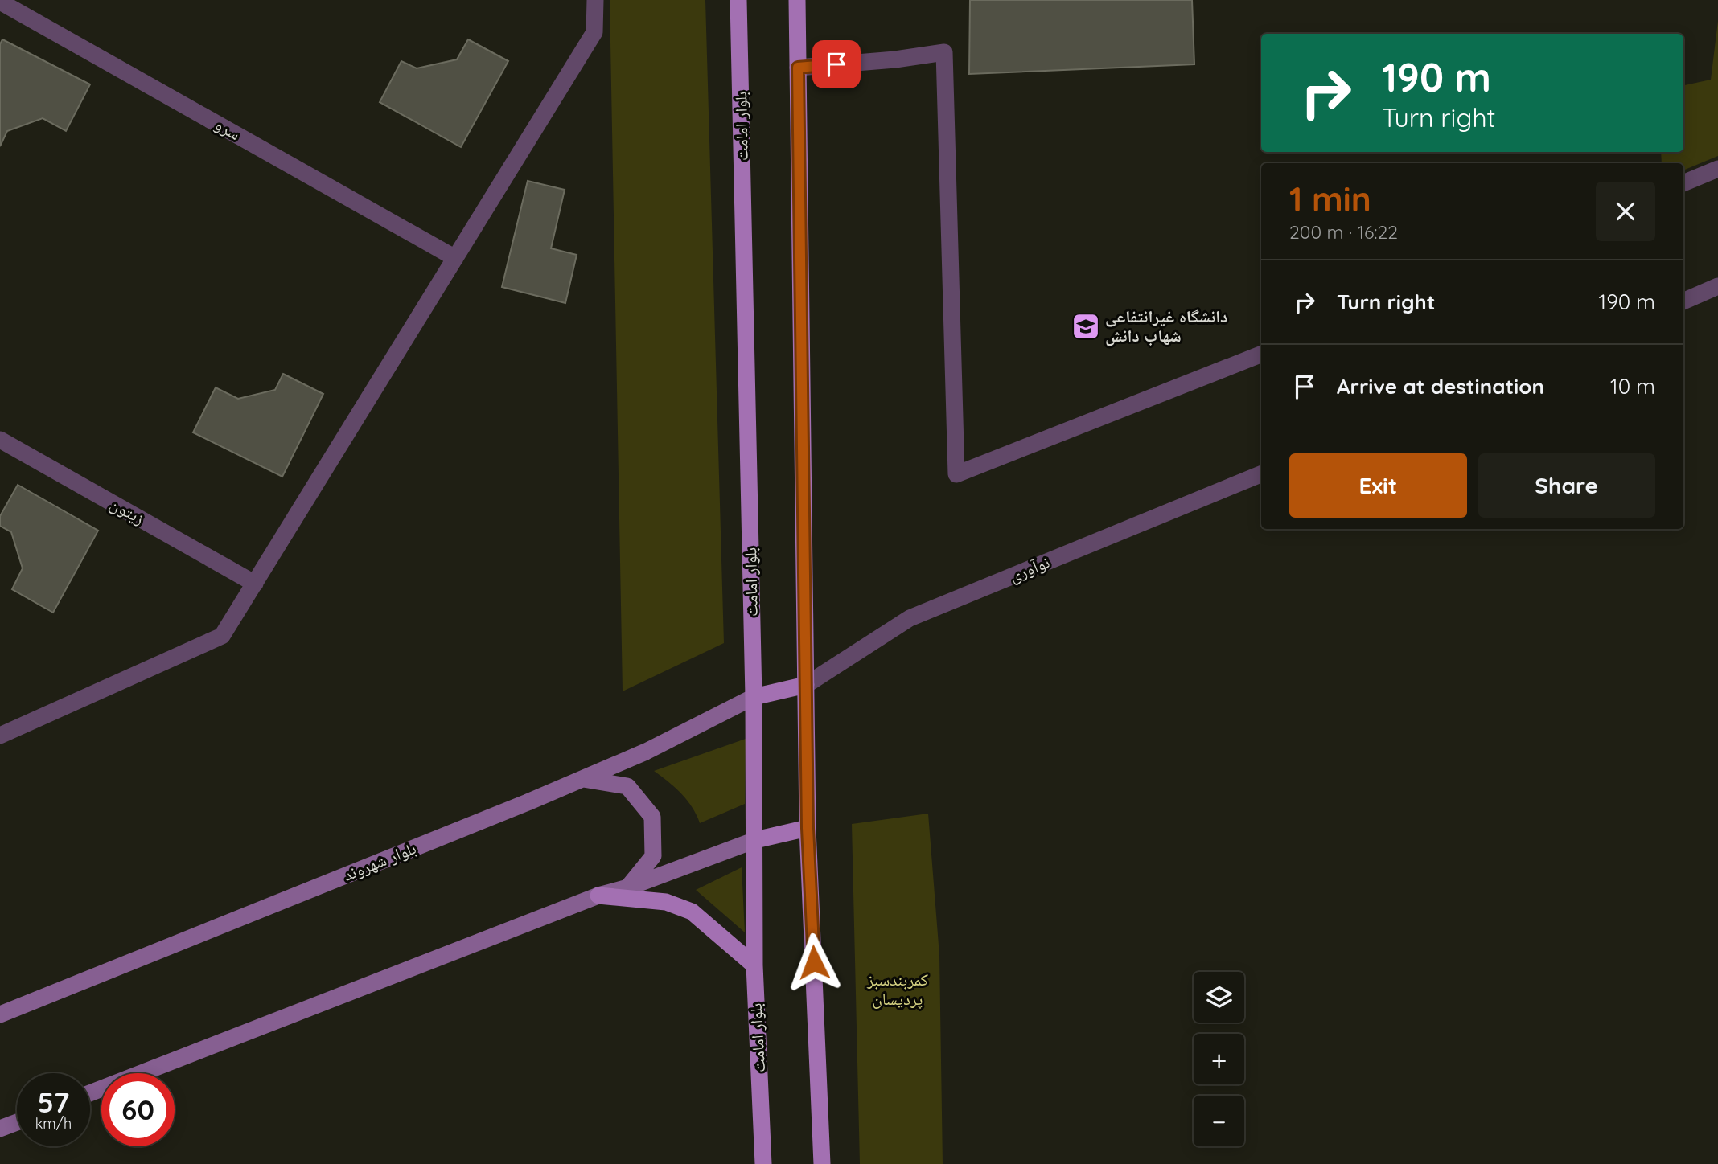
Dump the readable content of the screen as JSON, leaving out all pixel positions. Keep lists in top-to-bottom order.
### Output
{
  "streets": {
    "main road": ["بلوار امامت", "بلوار شهروند"],
    "street": ["سرو", "زیتون", "نوآوری"]
  },
  "crossings": [
    ["بلوار امامت", "بلوار شهروند"]
  ],
  "parks": ["کمربندسبز پردیسان"],
  "places": {
    "school or university": ["دانشگاه غیرانتفاعی شهاب دانش"]
  },
  "page": {
    "turn": ["190 m", "Turn right"],
    "heading": ["1 min", "200 m · 16:22"],
    "list": [
      {
        "name": "Turn right",
        "value": "190 m"
      },
      {
        "name": "Arrive at destination",
        "value": "10 m"
      }
    ],
    "buttons": ["Exit", "Share"],
    "map_buttons": ["+", "−"],
    "speed": "57 km/h",
    "limit": "60"
  }
}
